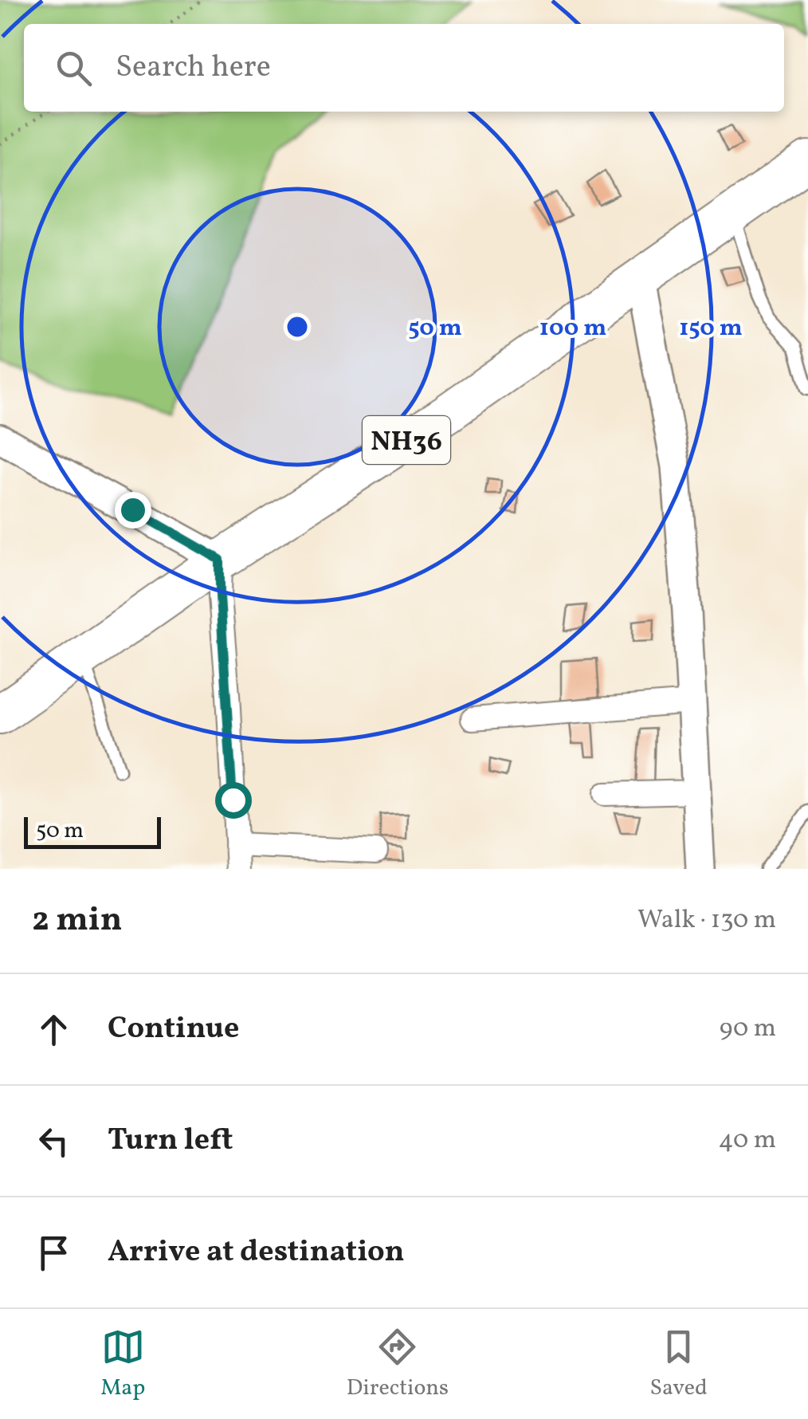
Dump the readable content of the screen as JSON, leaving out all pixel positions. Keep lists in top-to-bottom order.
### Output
{
  "streets": {
    "highway": ["NH36"]
  },
  "scale_bar": "50 m",
  "page": {
    "search": "Search here",
    "scale": "50 m",
    "heading": ["2 min", "Walk · 130 m"],
    "list": [
      ["Continue", "90 m"],
      ["Turn left", "40 m"],
      "Arrive at destination"
    ],
    "nav": ["Map", "Directions", "Saved"]
  },
  "rings": ["50 m", "100 m", "150 m"]
}
